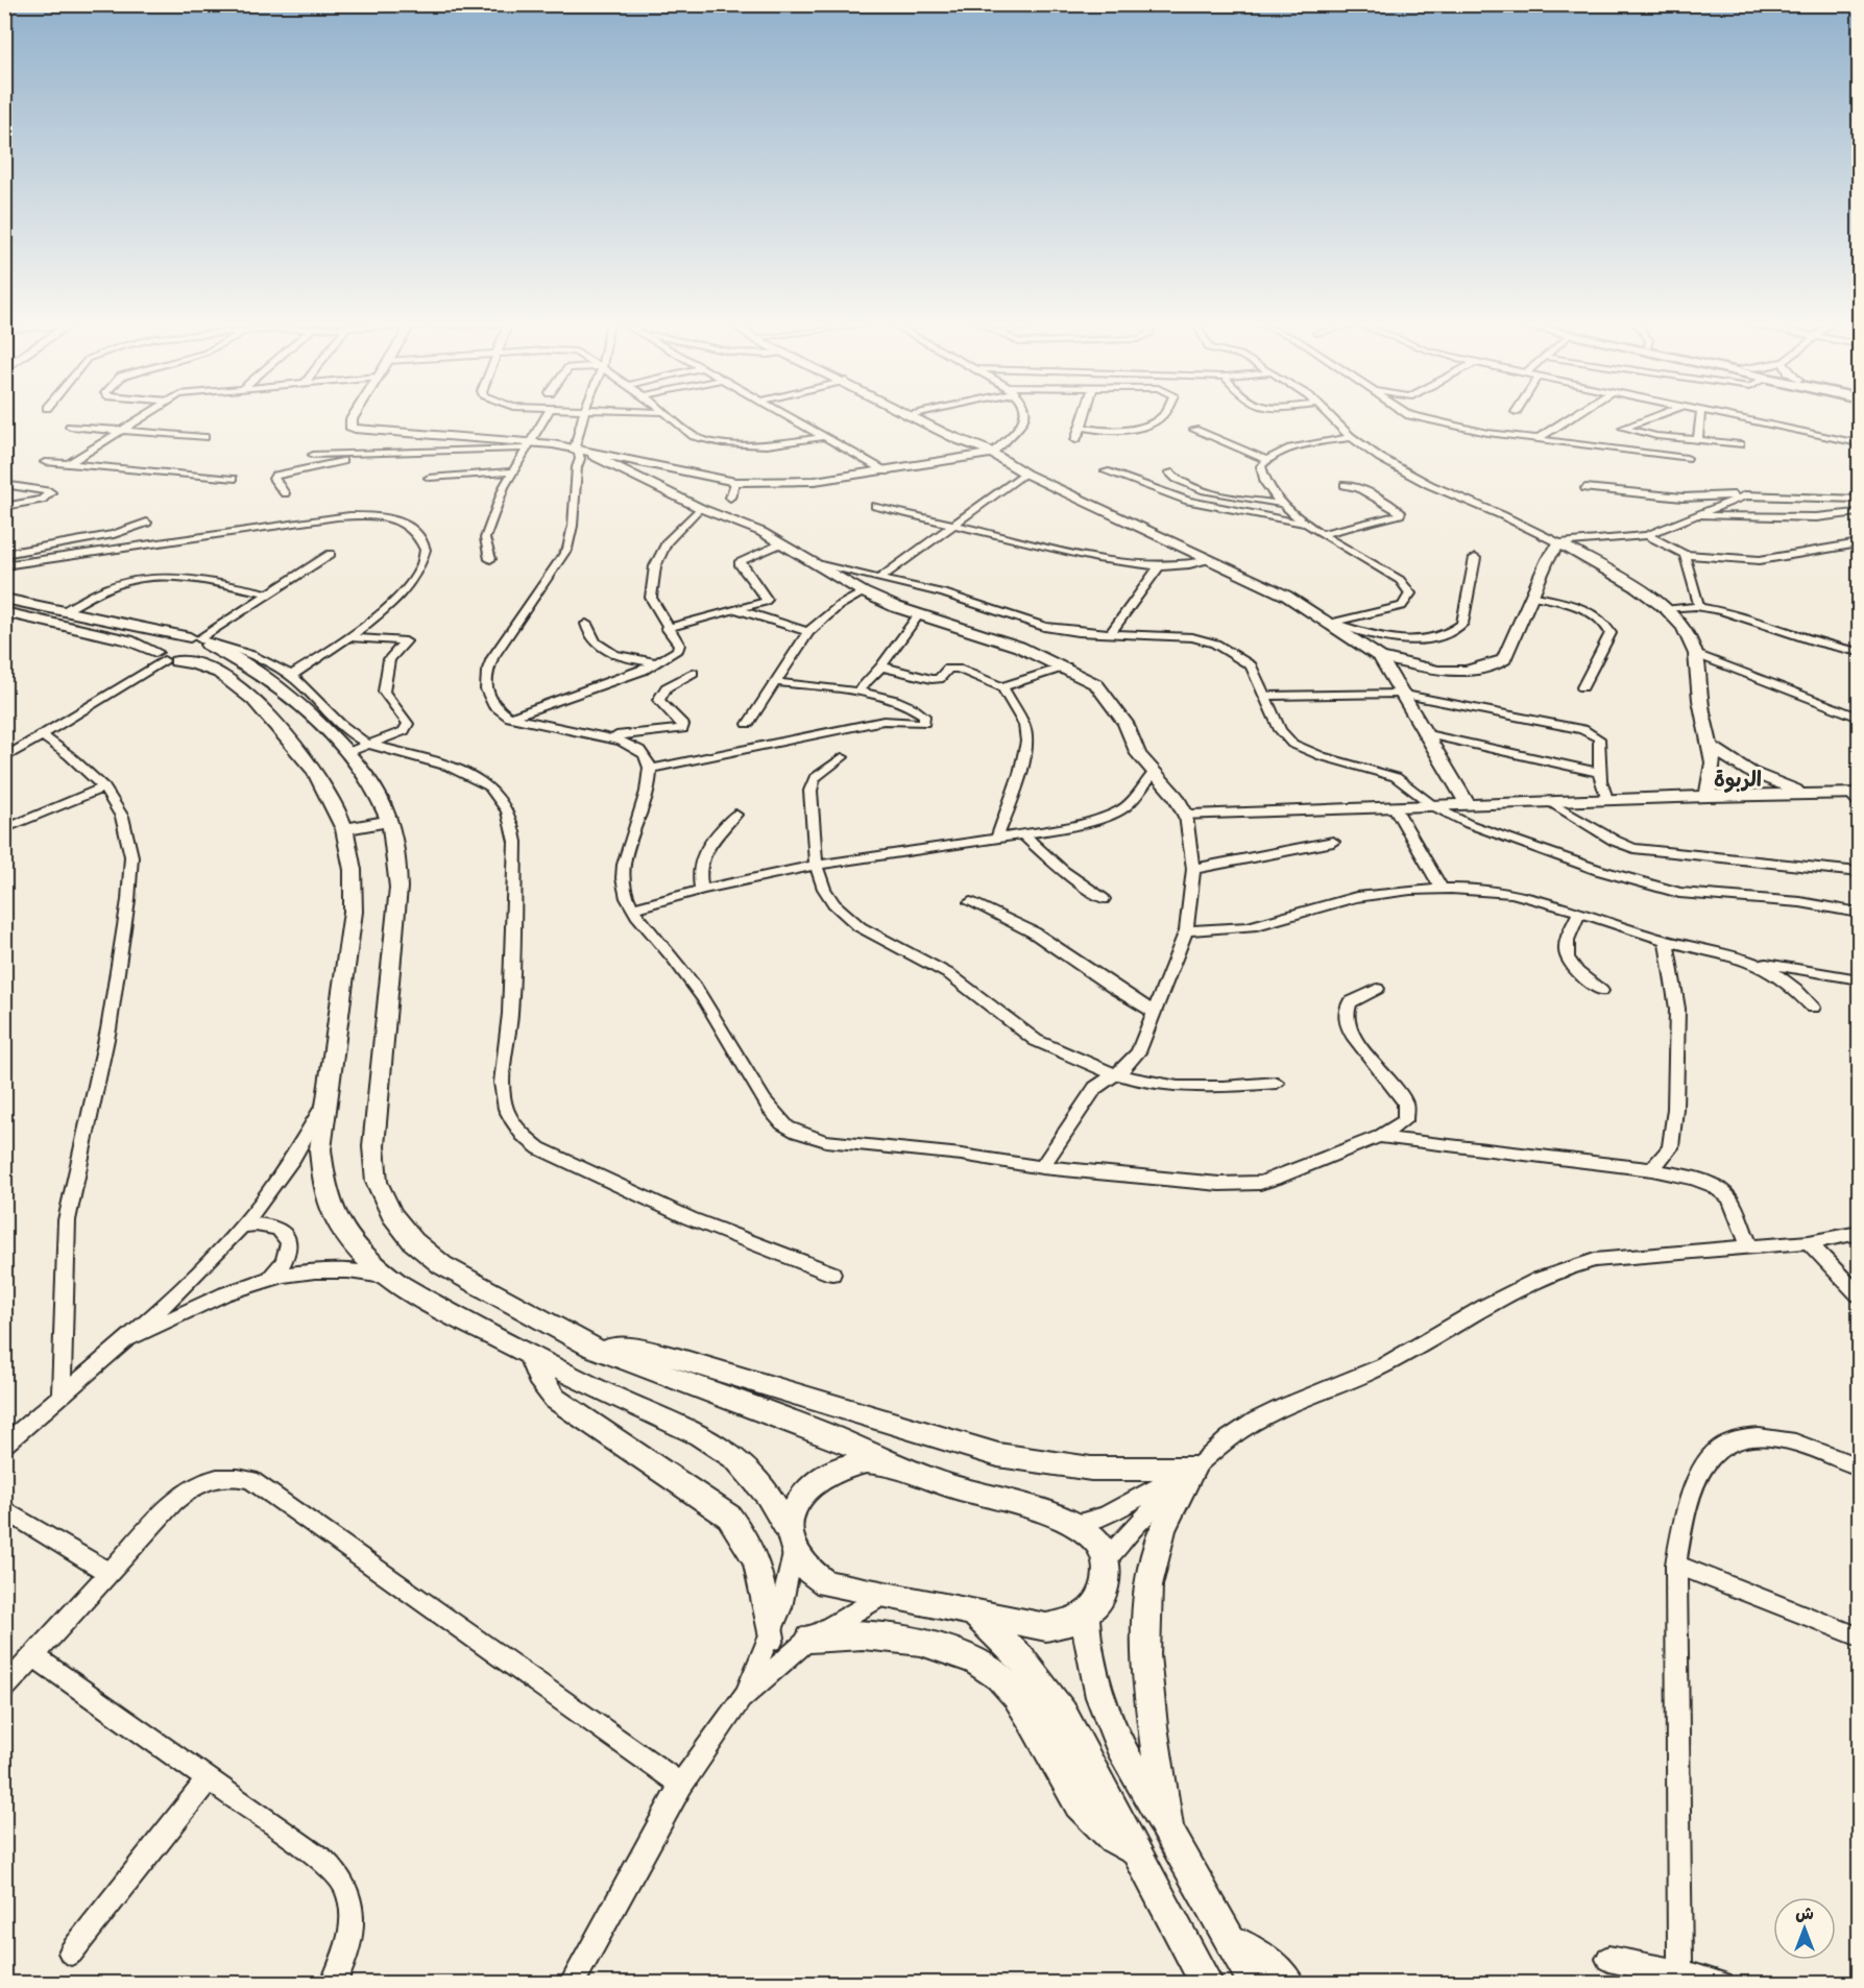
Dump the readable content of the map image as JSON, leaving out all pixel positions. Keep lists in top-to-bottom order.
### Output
{
  "districts": ["الربوة"],
  "north": "top"
}
